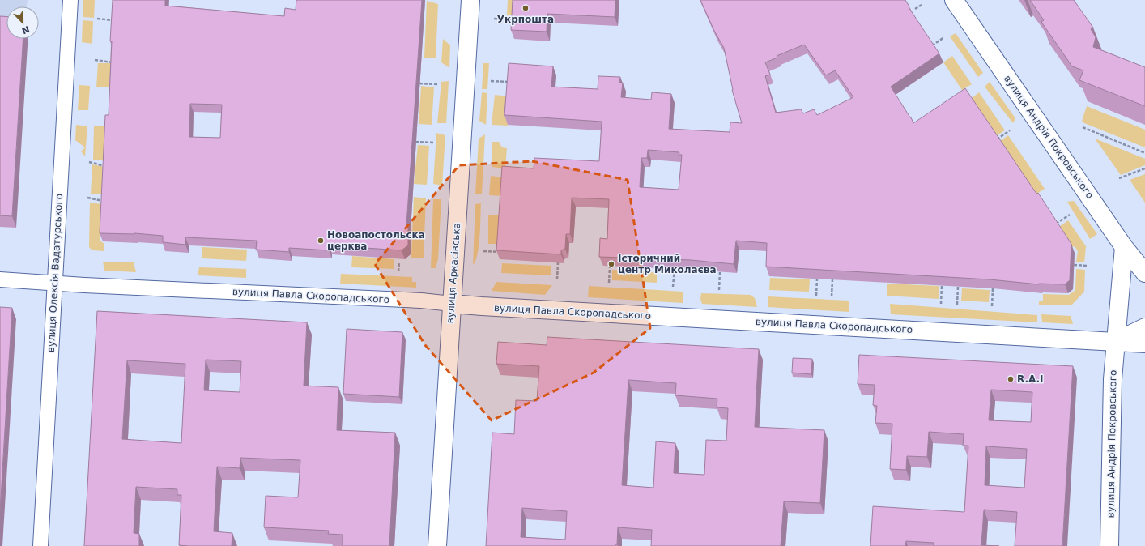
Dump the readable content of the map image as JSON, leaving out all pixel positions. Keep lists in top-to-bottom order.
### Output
{
  "streets": {
    "street": [
      "вулиця Андрія Покровського",
      "вулиця Олексія Вадатурського",
      "вулиця Аркасівська",
      "вулиця Павла Скоропадського"
    ]
  },
  "crossings": [
    ["вулиця Андрія Покровського", "вулиця Павла Скоропадського"],
    ["вулиця Олексія Вадатурського", "вулиця Павла Скоропадського"],
    ["вулиця Аркасівська", "вулиця Павла Скоропадського"]
  ],
  "places": [
    "Укрпошта",
    "Новоапостольска церква",
    "Історичний центр Миколаєва",
    "R.A.I"
  ],
  "north": "bottom"
}
